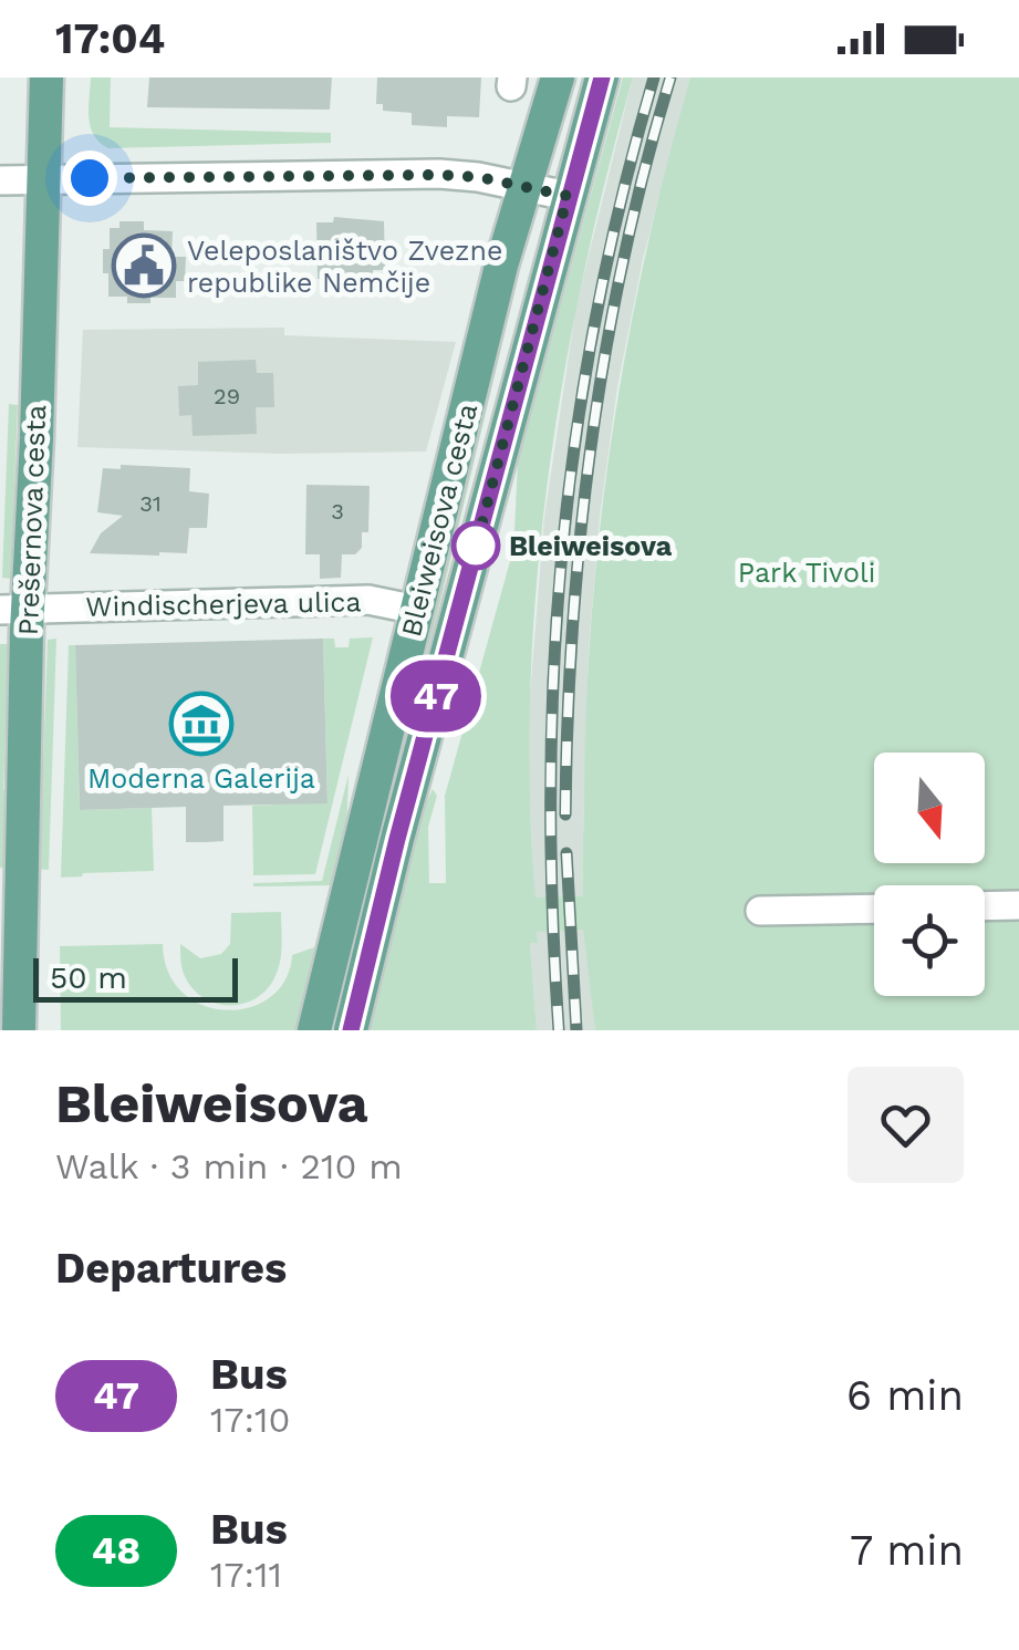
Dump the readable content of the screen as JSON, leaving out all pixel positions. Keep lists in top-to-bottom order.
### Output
{
  "streets": {
    "main road": ["Prešernova cesta", "Bleiweisova cesta"],
    "street": ["Windischerjeva ulica"]
  },
  "crossings": [
    ["Prešernova cesta", "Windischerjeva ulica"],
    ["Bleiweisova cesta", "Windischerjeva ulica"]
  ],
  "parks": ["Park Tivoli"],
  "places": {
    "public building": ["Veleposlaništvo Zvezne republike Nemčije"],
    "other": ["Bleiweisova"],
    "museum": ["Moderna Galerija"]
  },
  "lines": ["bus line 47"],
  "house_numbers": ["29", "31", "3"],
  "scale_bar": "50 m",
  "north": "bottom",
  "page": {
    "status": "17:04",
    "on_map": "47",
    "scale": "50 m",
    "heading": [
      ["Bleiweisova", "Walk · 3 min · 210 m"],
      "Departures"
    ],
    "list": [
      {
        "mark": "47",
        "name": "Bus",
        "note": "17:10",
        "value": "6 min"
      },
      {
        "mark": "48",
        "name": "Bus",
        "note": "17:11",
        "value": "7 min"
      }
    ]
  }
}
